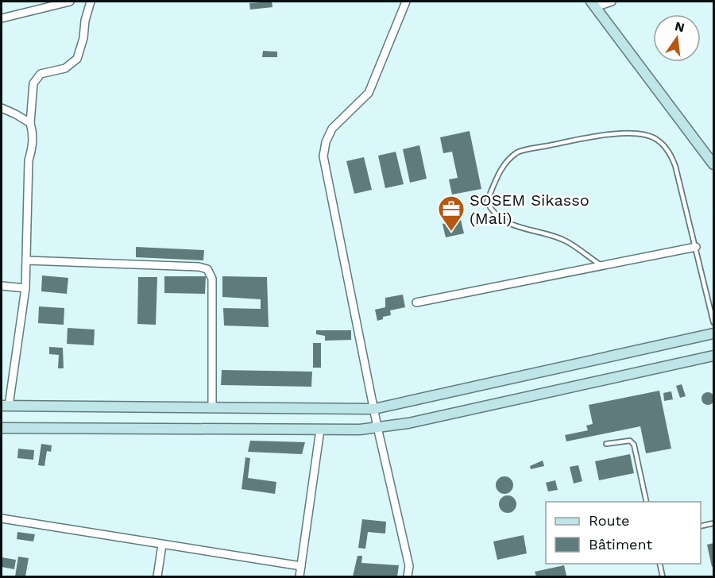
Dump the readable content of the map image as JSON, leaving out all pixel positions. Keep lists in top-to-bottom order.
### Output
{
  "places": {
    "office": ["SOSEM Sikasso (Mali)"]
  },
  "legend": ["Route", "Bâtiment"],
  "north": "top"
}
